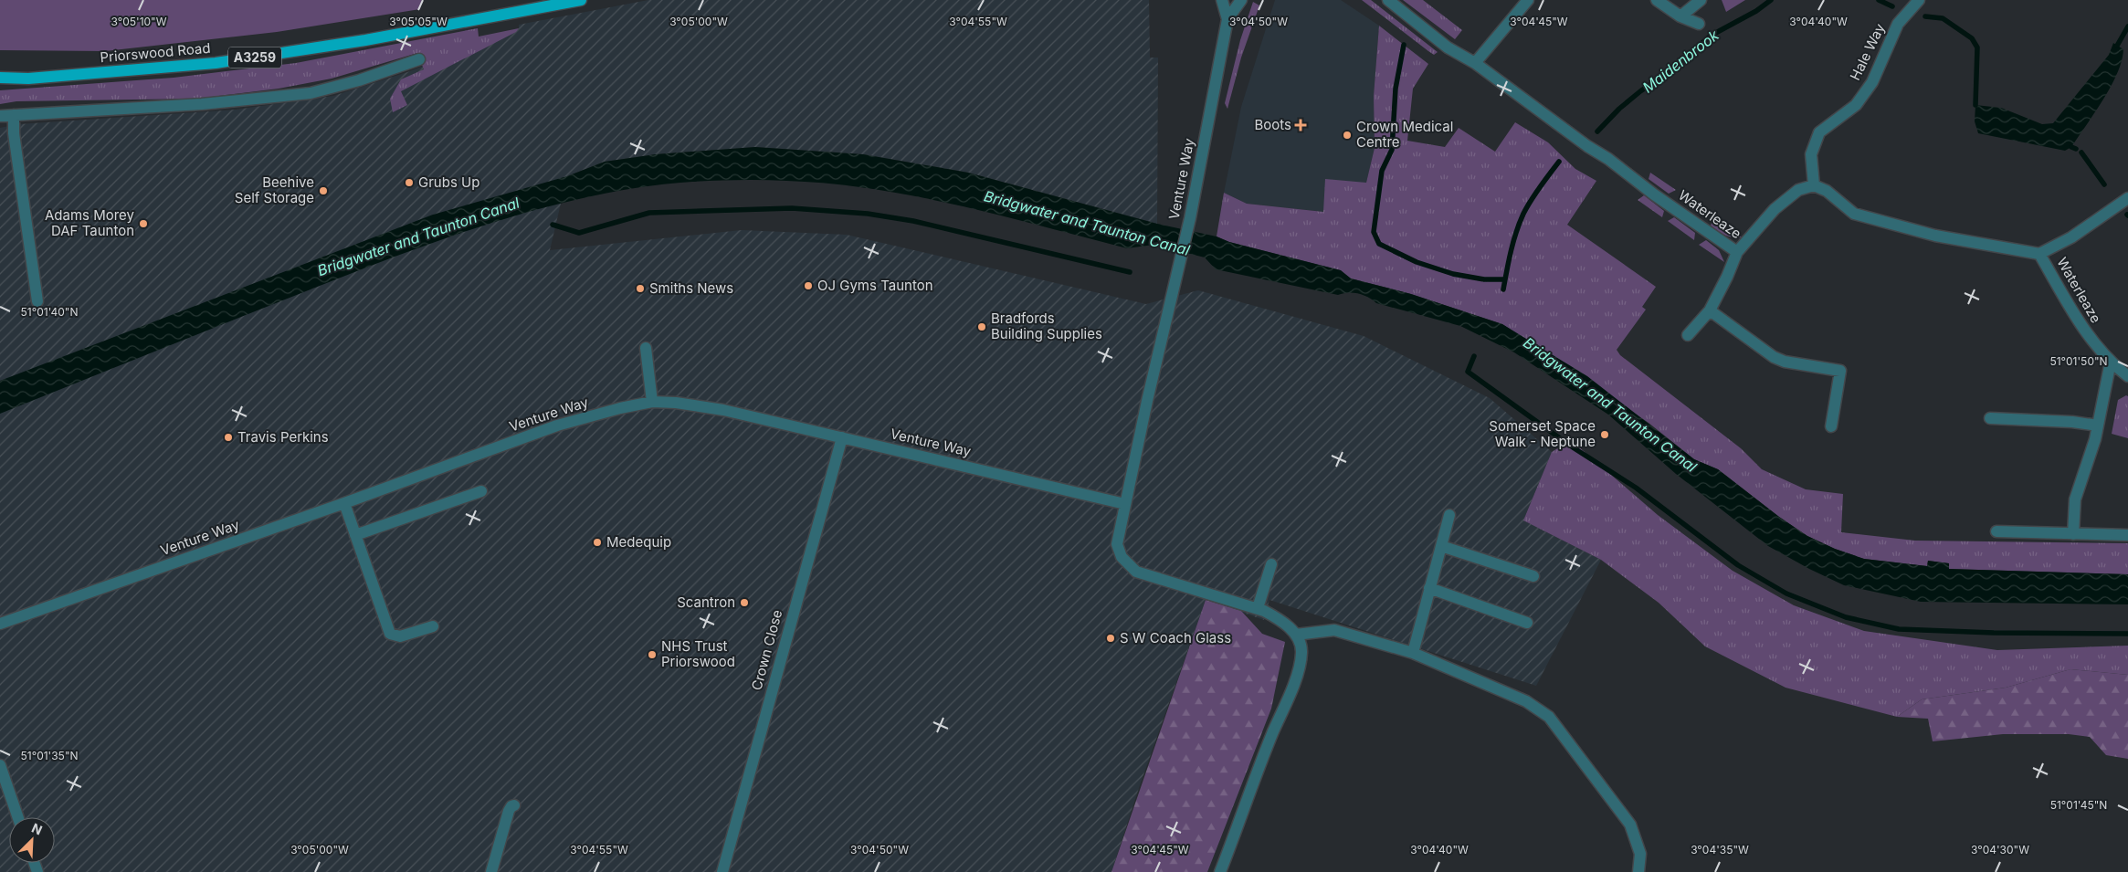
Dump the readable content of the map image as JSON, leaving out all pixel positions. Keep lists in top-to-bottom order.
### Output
{
  "streets": {
    "main road": ["Priorswood Road", "A3259"],
    "street": [
      "Hale Way",
      "Venture Way",
      "Waterleaze",
      "Crown Close"
    ]
  },
  "crossings": [
    ["Hale Way", "Waterleaze"],
    ["Venture Way", "Crown Close"]
  ],
  "water": ["Maidenbrook", "Bridgwater and Taunton Canal"],
  "places": {
    "health": ["Boots"],
    "other": [
      "Crown Medical Centre",
      "Grubs Up",
      "Beehive Self Storage",
      "Adams Morey DAF Taunton",
      "OJ Gyms Taunton",
      "Smiths News",
      "Bradfords Building Supplies",
      "Somerset Space Walk - Neptune",
      "Travis Perkins",
      "Medequip",
      "Scantron",
      "S W Coach Glass",
      "NHS Trust Priorswood"
    ]
  },
  "north": "top right",
  "coordinates": [
    "3°05'10\"W",
    "3°05'05\"W",
    "3°05'00\"W",
    "3°04'55\"W",
    "3°04'50\"W",
    "3°04'45\"W",
    "3°04'40\"W",
    "51°01'40\"N",
    "51°01'50\"N",
    "51°01'35\"N",
    "51°01'45\"N",
    "3°04'35\"W",
    "3°04'30\"W"
  ]
}
